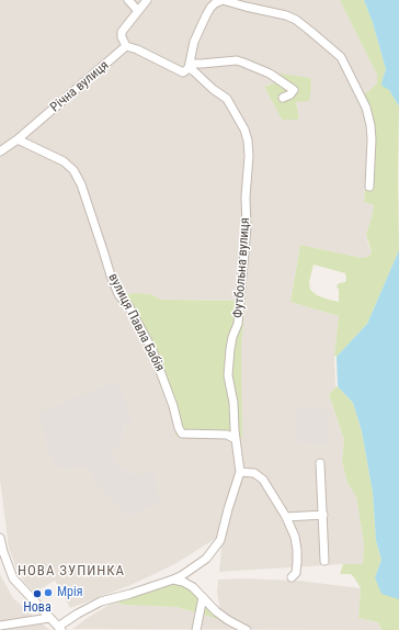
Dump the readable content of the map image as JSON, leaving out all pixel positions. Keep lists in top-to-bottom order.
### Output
{
  "streets": {
    "street": ["Річна вулиця", "Футбольна вулиця", "вулиця Павла Бабія"]
  },
  "crossings": [
    ["Річна вулиця", "вулиця Павла Бабія"],
    ["Футбольна вулиця", "вулиця Павла Бабія"]
  ],
  "districts": ["НОВА ЗУПИНКА"],
  "places": ["Мрія", "Нова"]
}
